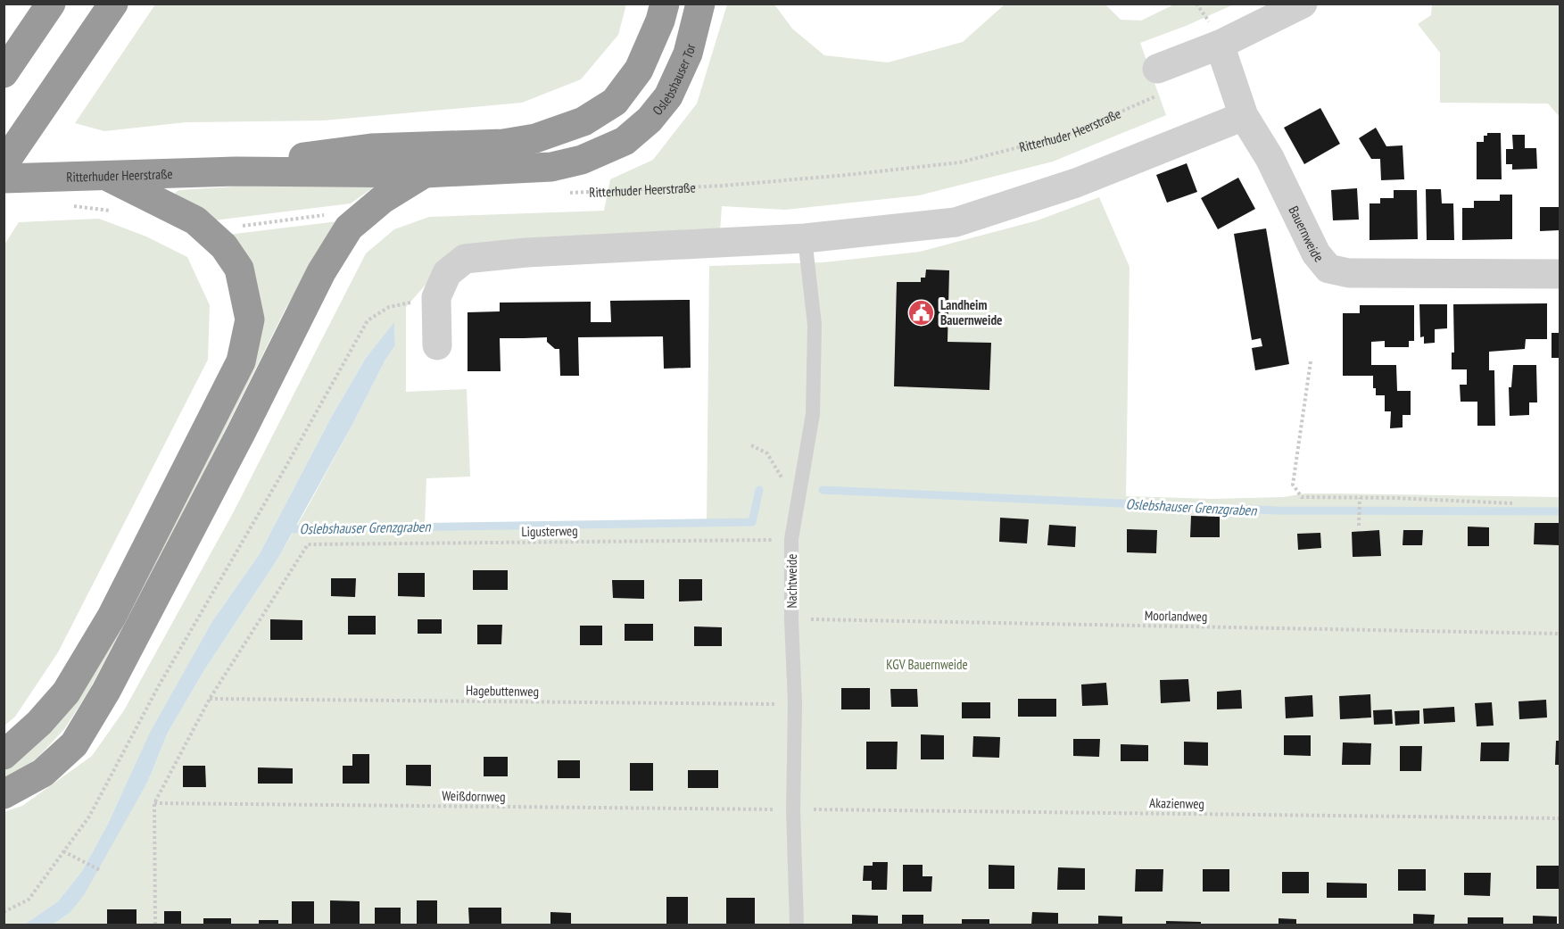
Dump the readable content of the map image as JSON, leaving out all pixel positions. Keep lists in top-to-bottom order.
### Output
{
  "streets": {
    "highway": ["Oslebshauser Tor", "Ritterhuder Heerstraße"],
    "street": ["Bauernweide"],
    "lane": ["Nachtweide"],
    "path": [
      "Ligusterweg",
      "Moorlandweg",
      "Hagebuttenweg",
      "Weißdornweg",
      "Akazienweg"
    ]
  },
  "crossings": [
    ["Oslebshauser Tor", "Ritterhuder Heerstraße"],
    ["Ligusterweg", "Nachtweide"],
    ["Ligusterweg", "Hagebuttenweg"],
    ["Nachtweide", "Moorlandweg"],
    ["Nachtweide", "Hagebuttenweg"],
    ["Nachtweide", "Weißdornweg"],
    ["Nachtweide", "Akazienweg"],
    ["Weißdornweg", "Akazienweg"]
  ],
  "water": ["Oslebshauser Grenzgraben"],
  "parks": ["KGV Bauernweide"],
  "places": {
    "public building": ["Landheim Bauernweide"]
  }
}
